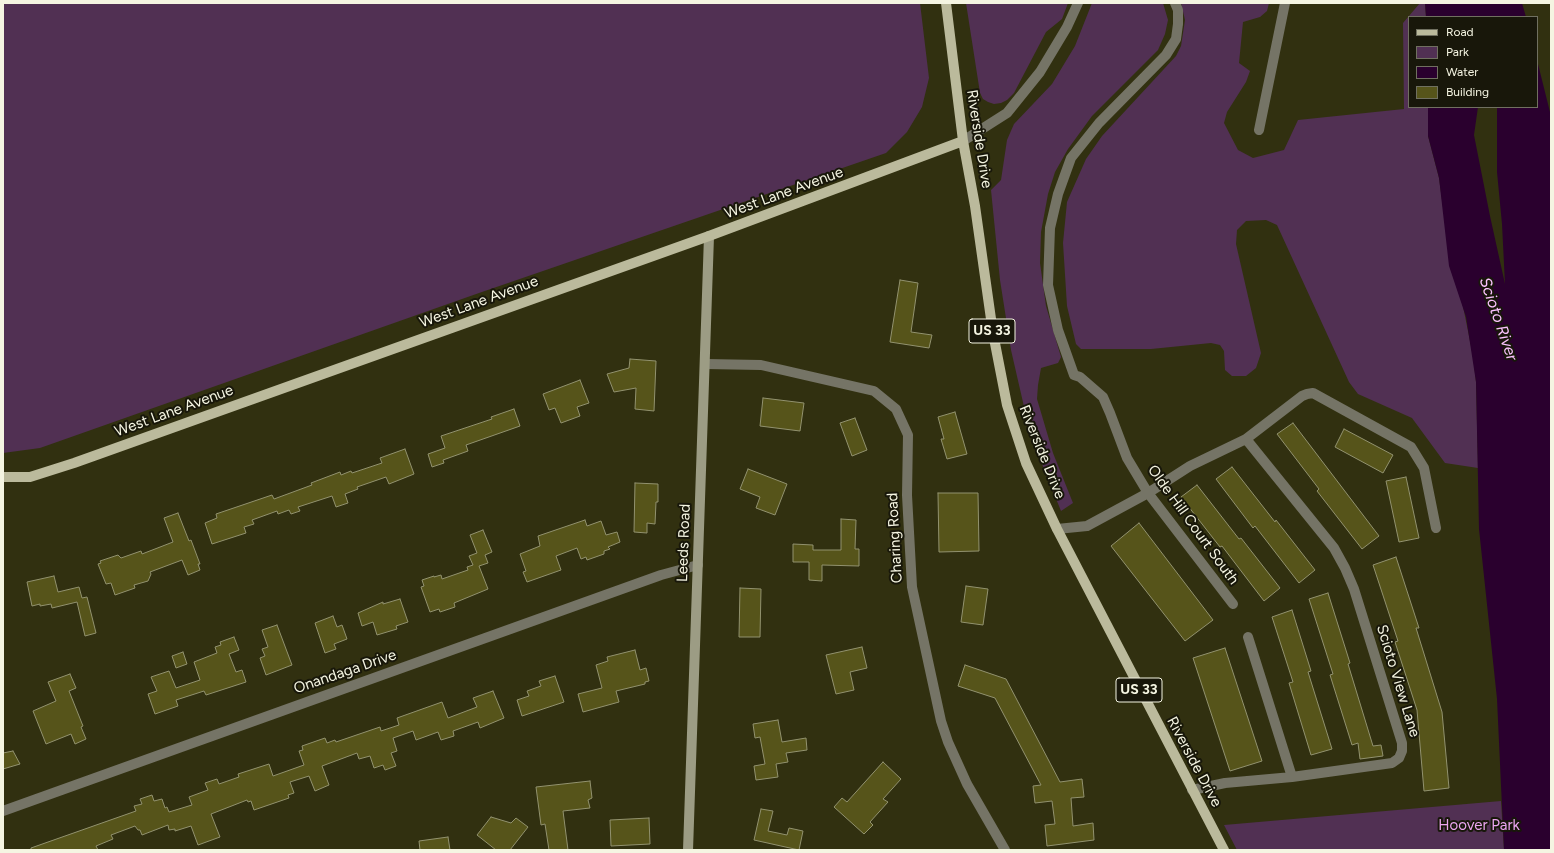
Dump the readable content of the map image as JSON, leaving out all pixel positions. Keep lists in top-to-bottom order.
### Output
{
  "streets": {
    "main road": ["Riverside Drive", "West Lane Avenue", "US 33"],
    "street": [
      "Olde Hill Court South",
      "Charing Road",
      "Leeds Road",
      "Onandaga Drive",
      "Scioto View Lane"
    ]
  },
  "crossings": [
    ["Riverside Drive", "West Lane Avenue"],
    ["Riverside Drive", "Scioto View Lane"],
    ["West Lane Avenue", "Leeds Road"],
    ["Charing Road", "Leeds Road"],
    ["Leeds Road", "Onandaga Drive"]
  ],
  "water": ["Scioto River"],
  "parks": ["Hoover Park"],
  "legend": [
    "Road",
    "Park",
    "Water",
    "Building"
  ]
}
